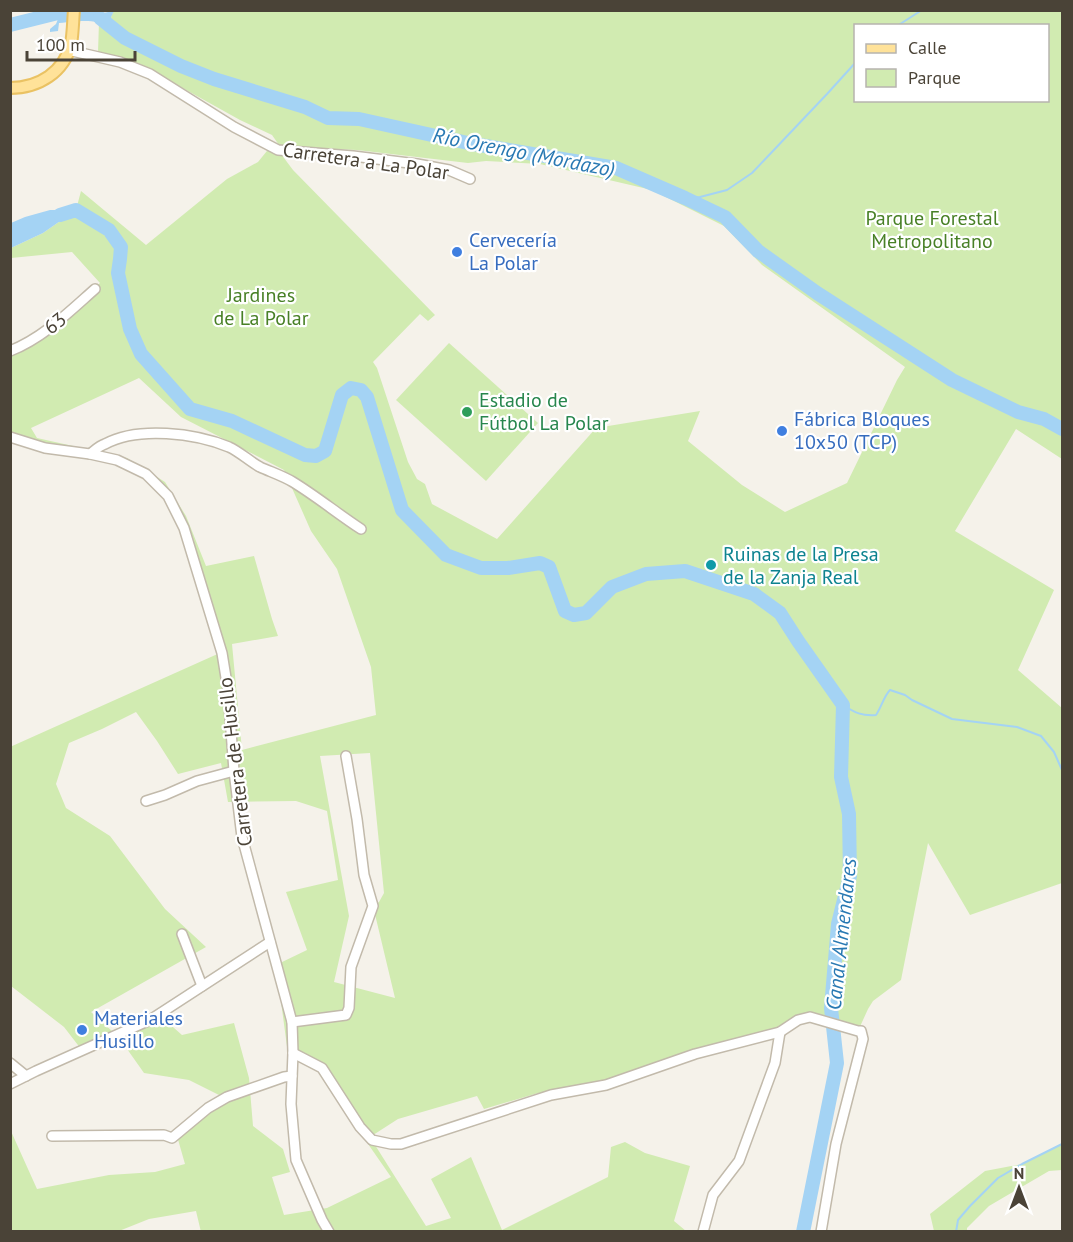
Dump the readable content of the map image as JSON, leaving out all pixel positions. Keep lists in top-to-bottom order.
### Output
{
  "streets": {
    "street": ["Carretera a La Polar", "63", "Carretera de Husillo"]
  },
  "water": ["Río Orengo (Mordazo)", "Canal Almendares"],
  "parks": ["Parque Forestal Metropolitano", "Jardines de La Polar"],
  "places": [
    "Cervecería La Polar",
    "Estadio de Fútbol La Polar",
    "Fábrica Bloques 10x50 (TCP)",
    "Ruinas de la Presa de la Zanja Real",
    "Materiales Husillo"
  ],
  "legend": ["Calle", "Parque"],
  "scale_bar": "100 m",
  "north": "top"
}
